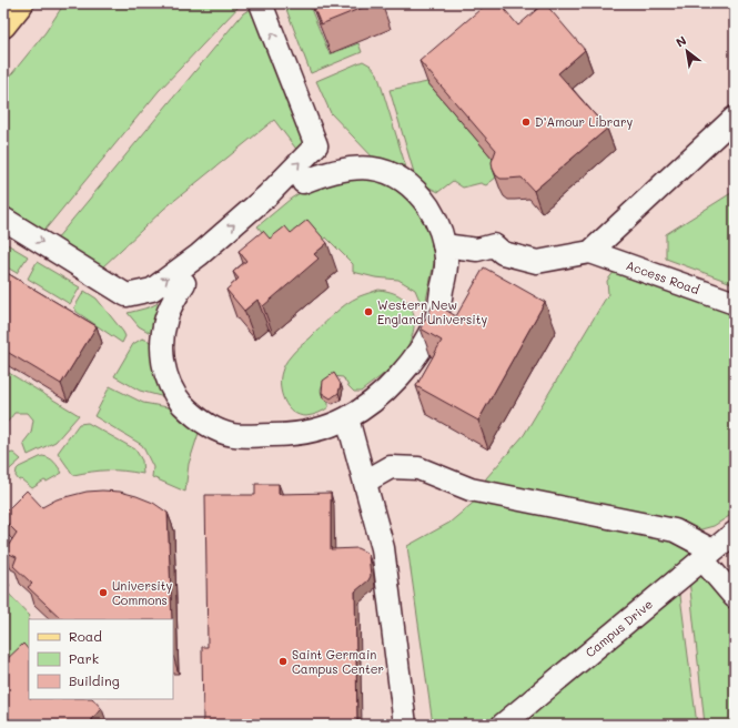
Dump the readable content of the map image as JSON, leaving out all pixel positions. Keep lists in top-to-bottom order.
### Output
{
  "streets": {
    "street": ["Access Road", "Campus Drive"]
  },
  "places": [
    "D’Amour Library",
    "Western New England University",
    "University Commons",
    "Saint Germain Campus Center"
  ],
  "legend": ["Road", "Park", "Building"],
  "north": "top left"
}
